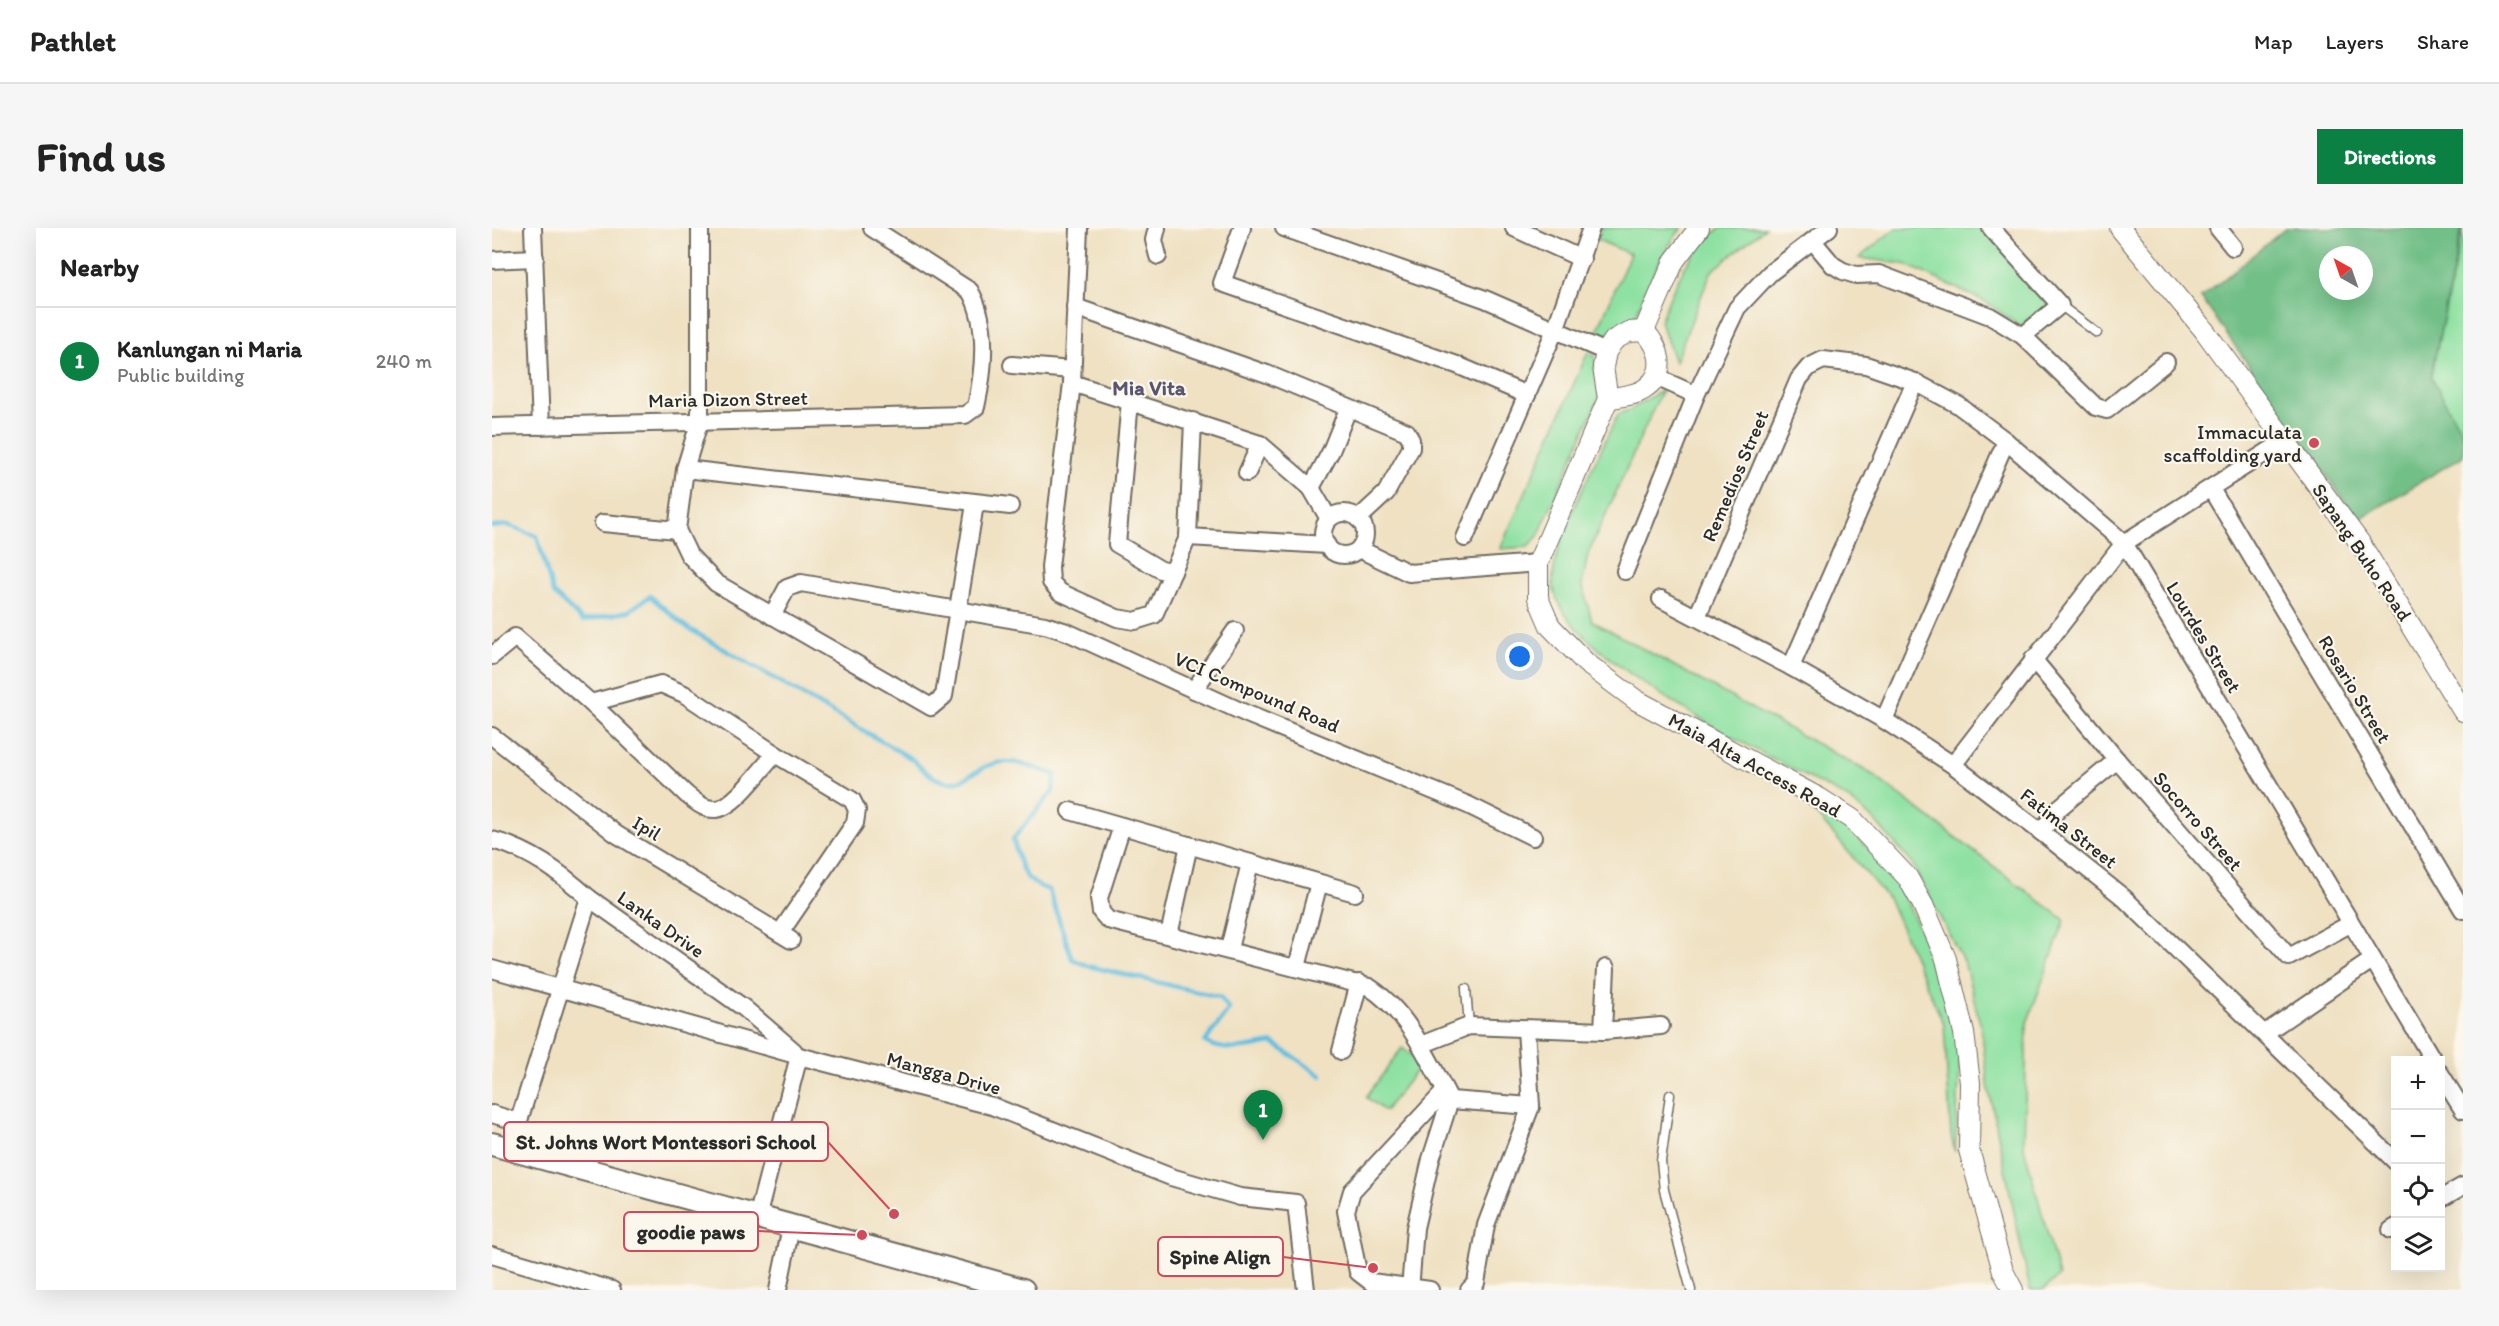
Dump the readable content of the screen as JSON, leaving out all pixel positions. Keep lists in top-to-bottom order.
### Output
{
  "streets": {
    "street": [
      "Maria Dizon Street",
      "Remedios Street",
      "Sapang Buho Road",
      "Lourdes Street",
      "Rosario Street",
      "VCI Compound Road",
      "Maia Alta Access Road",
      "Socorro Street",
      "Ipil",
      "Fatima Street",
      "Lanka Drive",
      "Mangga Drive"
    ]
  },
  "crossings": [
    ["Remedios Street", "Lourdes Street"],
    ["Remedios Street", "Fatima Street"],
    ["Lourdes Street", "Socorro Street"],
    ["Lanka Drive", "Mangga Drive"]
  ],
  "districts": ["Mia Vita"],
  "places": [
    "Immaculata scaffolding yard",
    "St. Johns Wort Montessori School",
    "goodie paws",
    "Spine Align"
  ],
  "north": "top left",
  "page": {
    "header": "Pathlet",
    "nav": ["Map", "Layers", "Share"],
    "buttons": "Directions",
    "title": "Find us",
    "heading": "Nearby",
    "list": [
      {
        "mark": "1",
        "name": "Kanlungan ni Maria",
        "note": "Public building",
        "value": "240 m"
      }
    ],
    "map_buttons": ["+", "−"],
    "pins": "1"
  }
}
